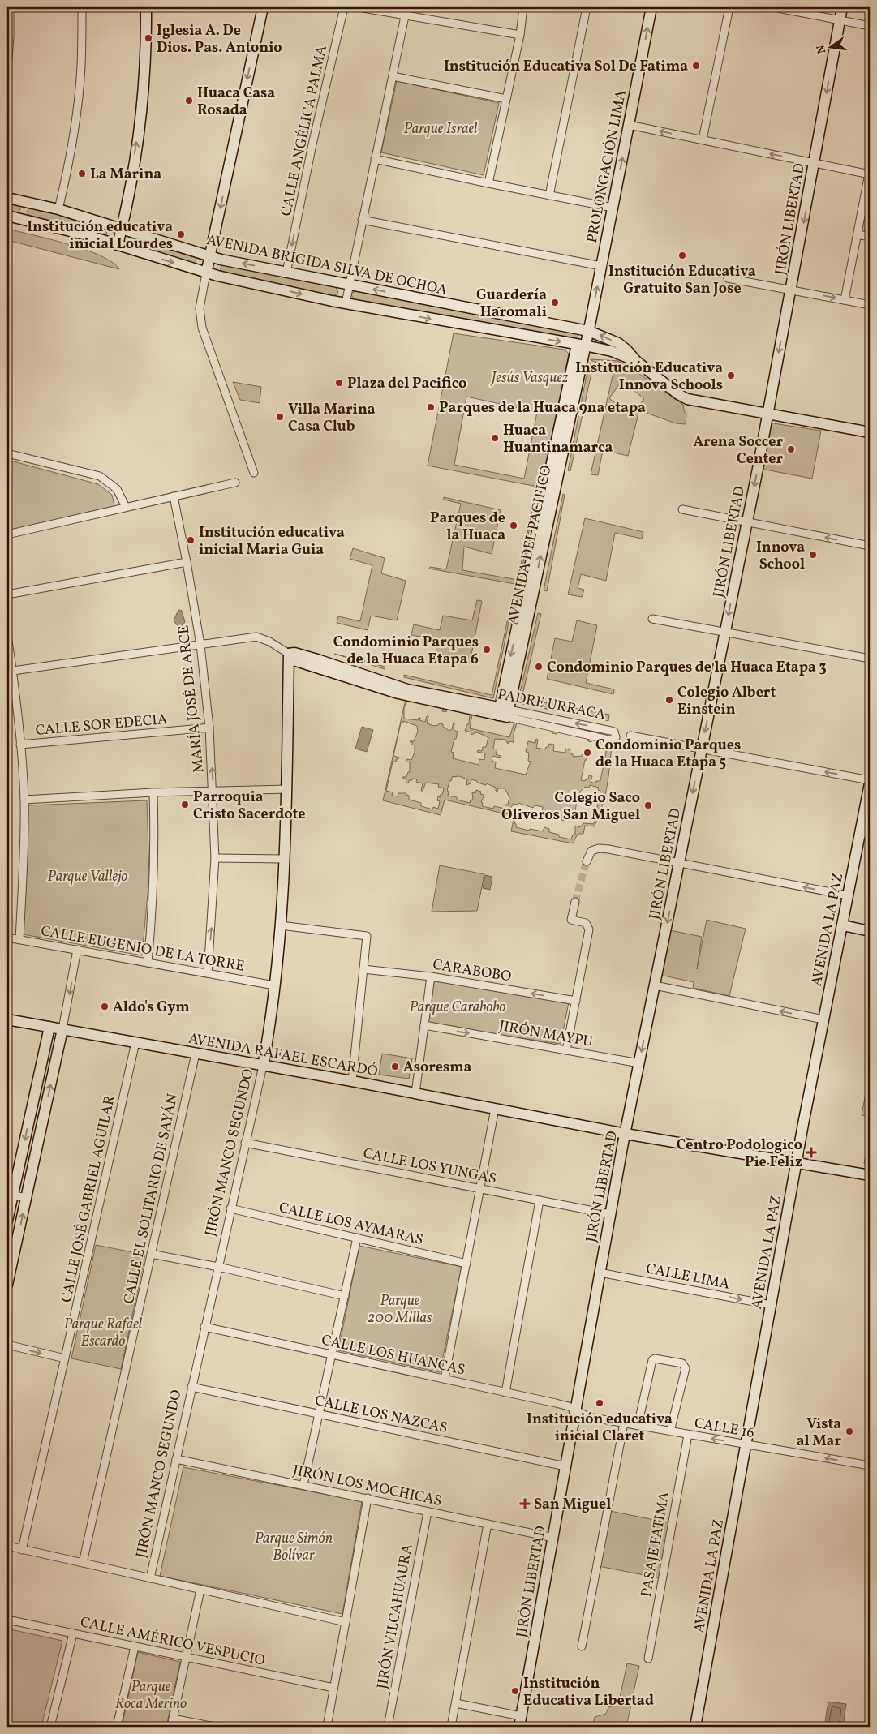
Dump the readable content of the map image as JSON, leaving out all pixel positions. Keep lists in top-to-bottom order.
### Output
{
  "streets": {
    "street": [
      "CALLE ANGÉLICA PALMA",
      "PROLONGACIÓN LIMA",
      "JIRÓN LIBERTAD",
      "AVENIDA BRIGIDA SILVA DE OCHOA",
      "AVENIDA DEL PACIFICO",
      "MARÍA JOSÉ DE ARCE",
      "PADRE URRACA",
      "CALLE SOR EDECIA",
      "AVENIDA LA PAZ",
      "CALLE EUGENIO DE LA TORRE",
      "CARABOBO",
      "JIRÓN MAYPU",
      "AVENIDA RAFAEL ESCARDÓ",
      "JIRÓN MANCO SEGUNDO",
      "CALLE LOS YUNGAS",
      "CALLE JOSÉ GABRIEL AGUILAR",
      "CALLE EL SOLITARIO DE SAYÁN",
      "CALLE LOS AYMARAS",
      "CALLE LIMA",
      "CALLE LOS HUANCAS",
      "CALLE LOS NAZCAS",
      "CALLE 16",
      "JIRÓN LOS MOCHICAS",
      "PASAJE FATIMA",
      "JIRÓN VILCAHUAURA",
      "CALLE AMÉRICO VESPUCIO"
    ]
  },
  "crossings": [
    ["CALLE ANGÉLICA PALMA", "AVENIDA BRIGIDA SILVA DE OCHOA"],
    ["PROLONGACIÓN LIMA", "AVENIDA BRIGIDA SILVA DE OCHOA"],
    ["PROLONGACIÓN LIMA", "AVENIDA DEL PACIFICO"],
    ["JIRÓN LIBERTAD", "AVENIDA BRIGIDA SILVA DE OCHOA"],
    ["JIRÓN LIBERTAD", "JIRÓN MAYPU"],
    ["JIRÓN LIBERTAD", "AVENIDA RAFAEL ESCARDÓ"],
    ["JIRÓN LIBERTAD", "CALLE LOS YUNGAS"],
    ["JIRÓN LIBERTAD", "CALLE LIMA"],
    ["JIRÓN LIBERTAD", "CALLE LOS HUANCAS"],
    ["JIRÓN LIBERTAD", "CALLE LOS NAZCAS"],
    ["JIRÓN LIBERTAD", "CALLE 16"],
    ["JIRÓN LIBERTAD", "JIRÓN LOS MOCHICAS"],
    ["AVENIDA BRIGIDA SILVA DE OCHOA", "AVENIDA DEL PACIFICO"],
    ["AVENIDA DEL PACIFICO", "PADRE URRACA"],
    ["MARÍA JOSÉ DE ARCE", "PADRE URRACA"],
    ["MARÍA JOSÉ DE ARCE", "CALLE SOR EDECIA"],
    ["MARÍA JOSÉ DE ARCE", "CALLE EUGENIO DE LA TORRE"],
    ["PADRE URRACA", "JIRÓN MANCO SEGUNDO"],
    ["AVENIDA LA PAZ", "AVENIDA RAFAEL ESCARDÓ"],
    ["AVENIDA LA PAZ", "CALLE LIMA"],
    ["AVENIDA LA PAZ", "CALLE 16"],
    ["CALLE EUGENIO DE LA TORRE", "JIRÓN MANCO SEGUNDO"],
    ["AVENIDA RAFAEL ESCARDÓ", "JIRÓN MANCO SEGUNDO"],
    ["AVENIDA RAFAEL ESCARDÓ", "CALLE JOSÉ GABRIEL AGUILAR"],
    ["AVENIDA RAFAEL ESCARDÓ", "CALLE EL SOLITARIO DE SAYÁN"],
    ["JIRÓN MANCO SEGUNDO", "CALLE LOS YUNGAS"],
    ["JIRÓN MANCO SEGUNDO", "CALLE LOS AYMARAS"],
    ["JIRÓN MANCO SEGUNDO", "CALLE LOS HUANCAS"],
    ["JIRÓN MANCO SEGUNDO", "CALLE LOS NAZCAS"],
    ["JIRÓN MANCO SEGUNDO", "JIRÓN LOS MOCHICAS"],
    ["CALLE LOS HUANCAS", "CALLE 16"],
    ["CALLE 16", "PASAJE FATIMA"],
    ["JIRÓN LOS MOCHICAS", "JIRÓN VILCAHUAURA"]
  ],
  "one_way": [
    "JIRÓN LIBERTAD",
    "CARABOBO",
    "JIRÓN MAYPU",
    "CALLE LIMA",
    "CALLE 16"
  ],
  "parks": [
    "Parque Israel",
    "Jesús Vasquez",
    "Parque Vallejo",
    "Parque Carabobo",
    "Parque 200 Millas",
    "Parque Rafael Escardo",
    "Parque Simón Bolívar",
    "Parque Roca Merino"
  ],
  "places": {
    "other": [
      "Iglesia A. De Dios. Pas. Antonio",
      "Institución Educativa Sol De Fatima",
      "Huaca Casa Rosada",
      "La Marina",
      "Institución educativa inicial Lourdes",
      "Institución Educativa Gratuito San Jose",
      "Guardería Haromali",
      "Institución Educativa Innova Schools",
      "Plaza del Pacifico",
      "Parques de la Huaca 9na etapa",
      "Villa Marina Casa Club",
      "Huaca Huantinamarca",
      "Arena Soccer Center",
      "Parques de la Huaca",
      "Institución educativa inicial Maria Guia",
      "Innova School",
      "Condominio Parques de la Huaca Etapa 6",
      "Condominio Parques de la Huaca Etapa 3",
      "Colegio Albert Einstein",
      "Condominio Parques de la Huaca Etapa 5",
      "Parroquia Cristo Sacerdote",
      "Colegio Saco Oliveros San Miguel",
      "Aldo's Gym",
      "Asoresma",
      "Institución educativa inicial Claret",
      "Vista al Mar",
      "Institución Educativa Libertad"
    ],
    "health": ["Centro Podologico Pie Feliz", "San Miguel"]
  },
  "north": "left"
}
